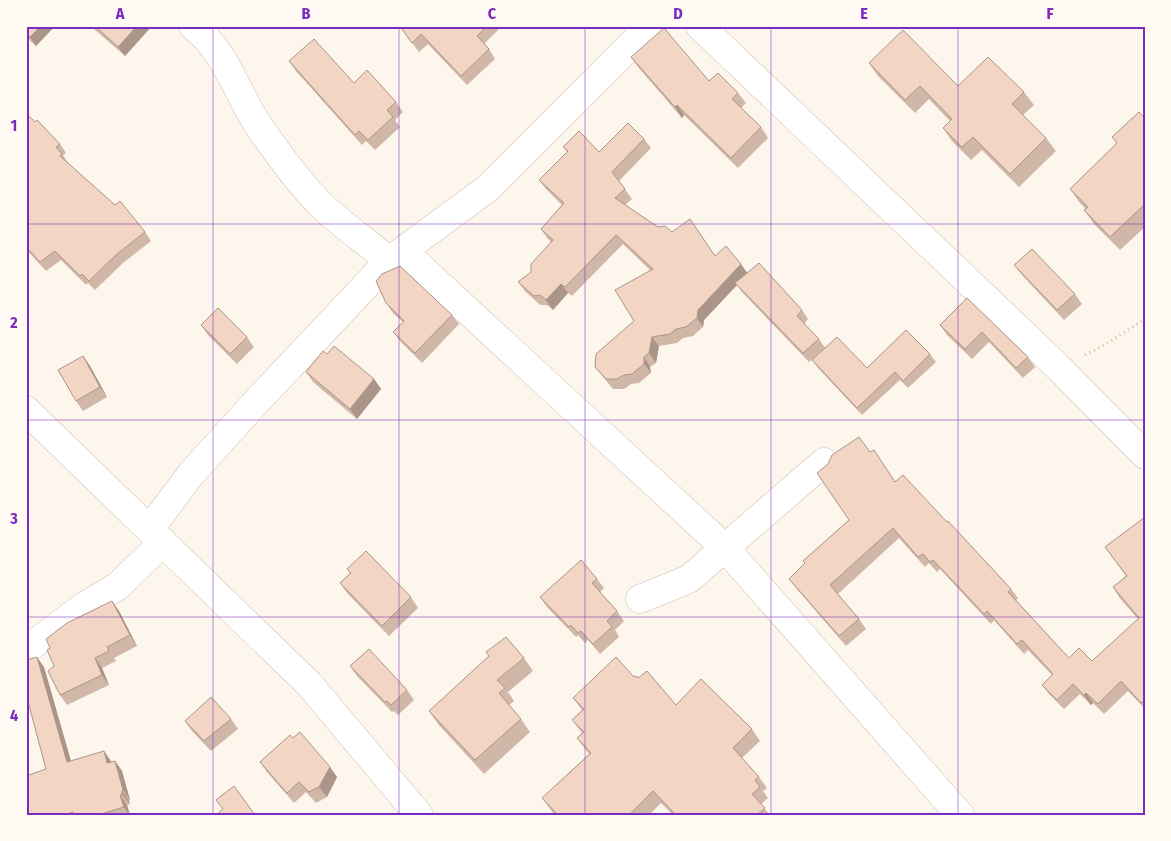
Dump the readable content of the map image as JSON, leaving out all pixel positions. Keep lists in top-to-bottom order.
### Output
{
  "grid": {
    "columns": [
      "A",
      "B",
      "C",
      "D",
      "E",
      "F"
    ],
    "rows": [
      "1",
      "2",
      "3",
      "4"
    ]
  }
}
